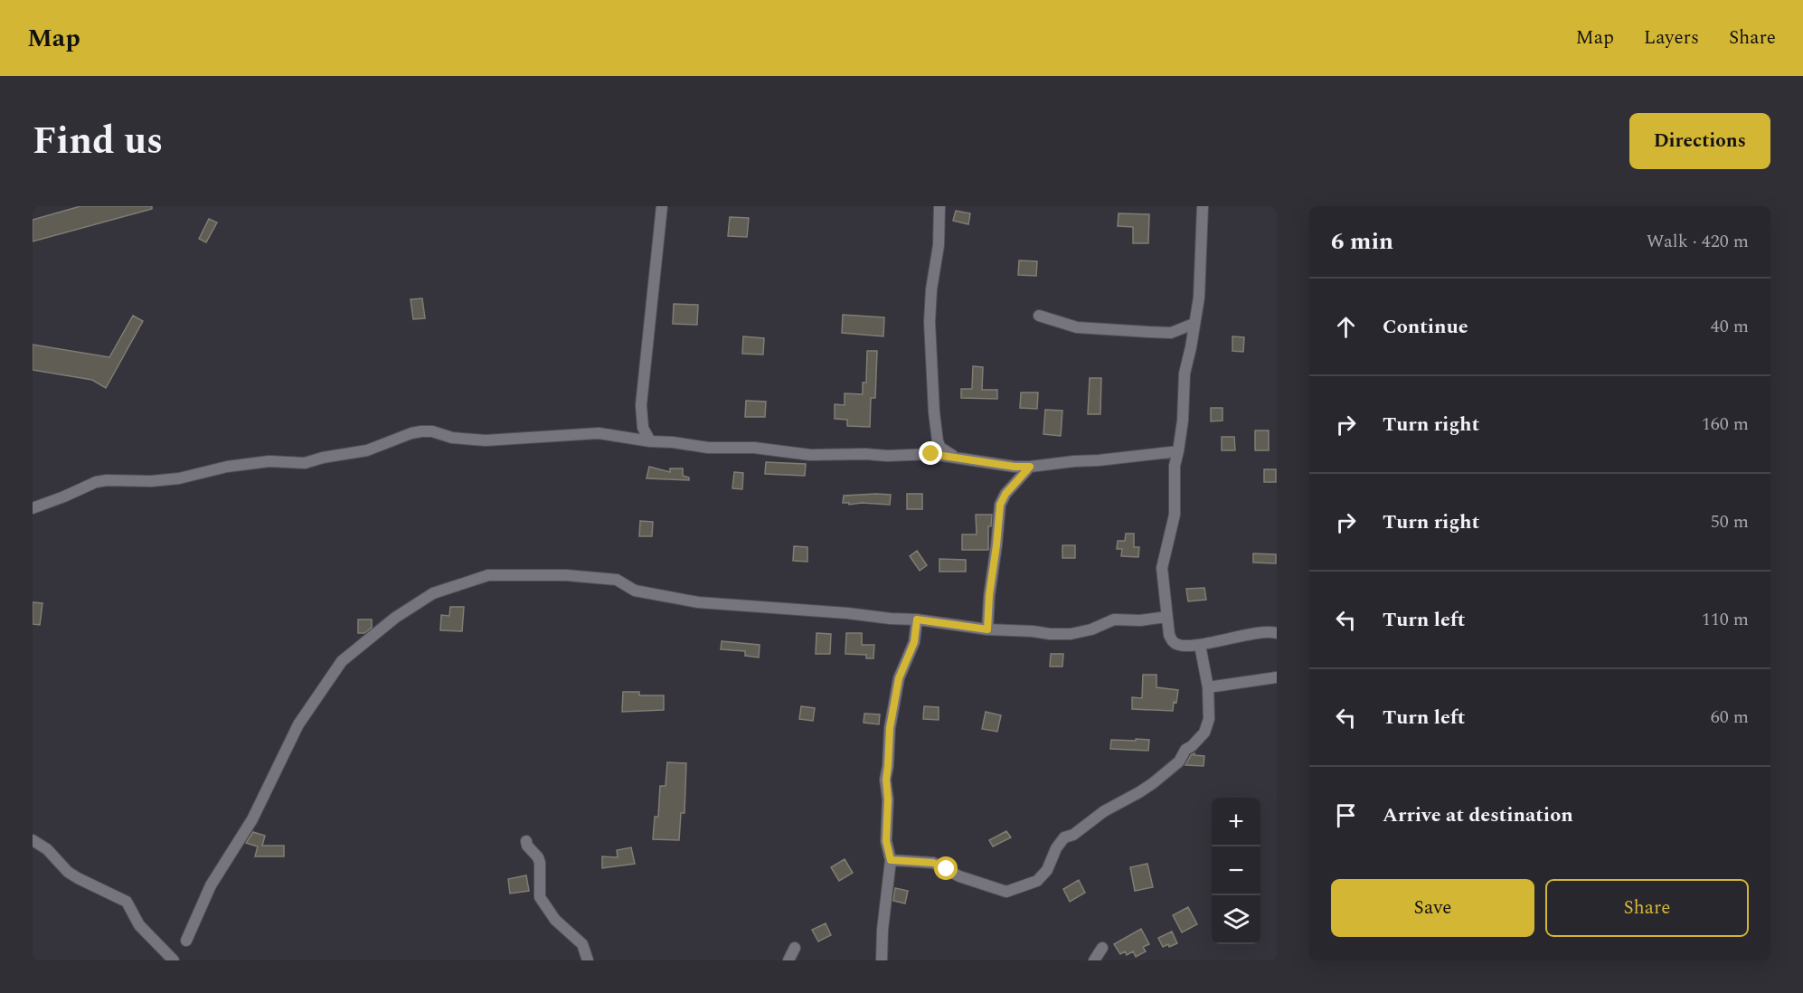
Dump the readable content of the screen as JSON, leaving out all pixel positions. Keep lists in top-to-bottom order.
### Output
{
  "page": {
    "header": "Map",
    "nav": ["Map", "Layers", "Share"],
    "title": "Find us",
    "buttons": [
      "Directions",
      ["Save", "Share"]
    ],
    "heading": ["6 min", "Walk · 420 m"],
    "list": [
      ["Continue", "40 m"],
      ["Turn right", "160 m"],
      ["Turn right", "50 m"],
      ["Turn left", "110 m"],
      ["Turn left", "60 m"],
      "Arrive at destination"
    ],
    "map_buttons": ["+", "−"]
  }
}
